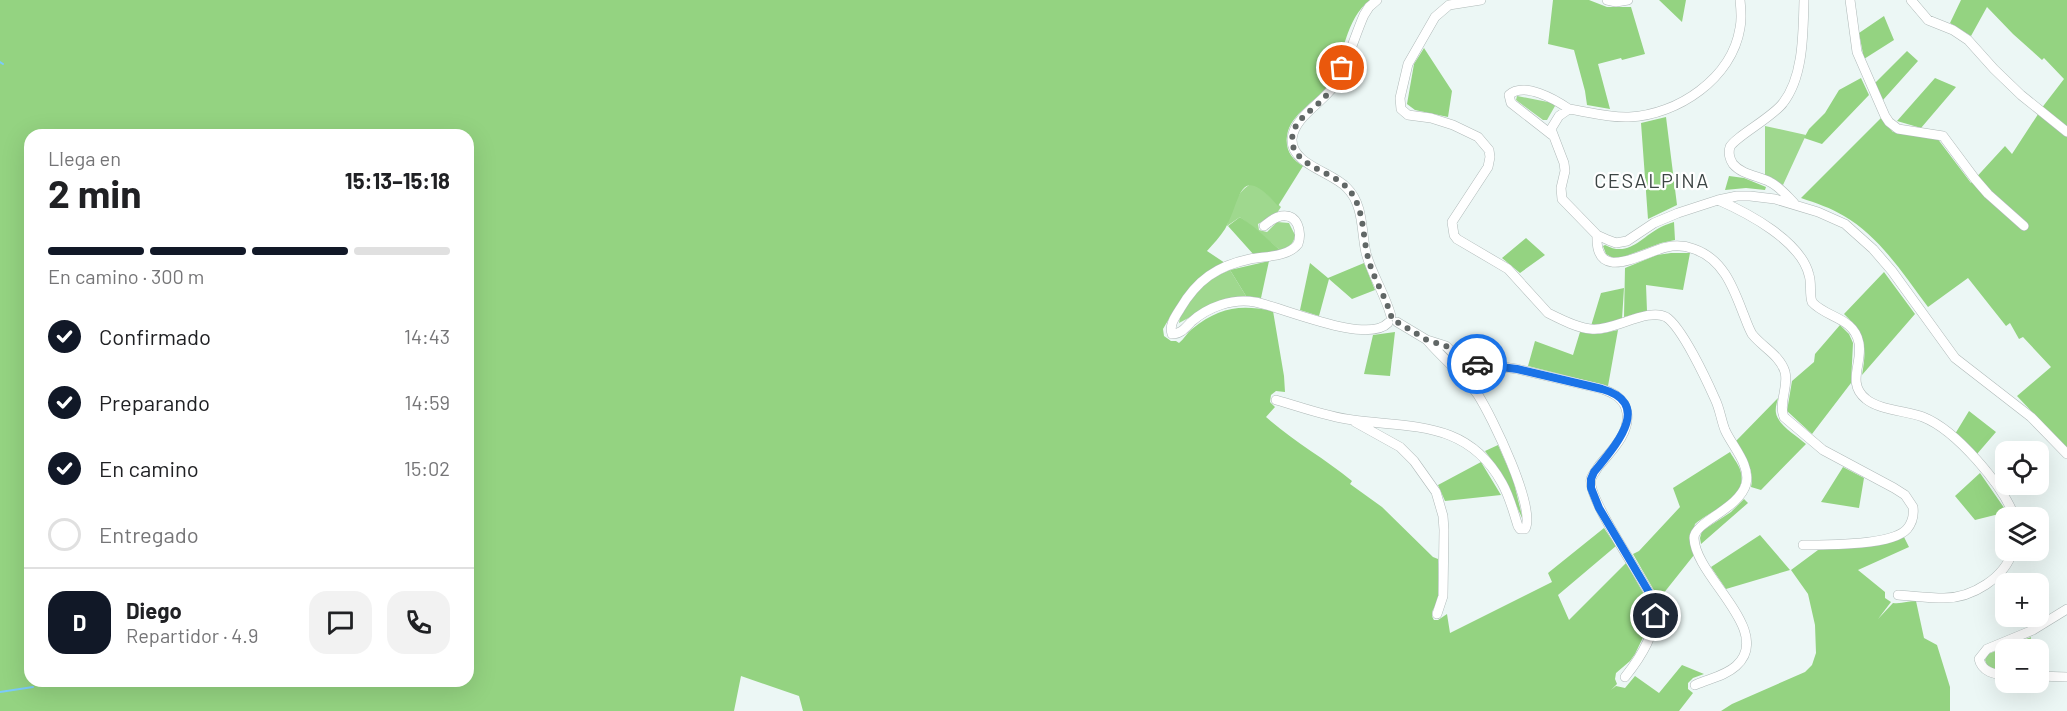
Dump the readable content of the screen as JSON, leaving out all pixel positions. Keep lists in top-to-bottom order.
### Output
{
  "districts": ["CESALPINA"],
  "page": {
    "heading": ["2 min", "Llega en", "15:13–15:18"],
    "panel": ["Diego", "Repartidor · 4.9"],
    "bar": "En camino · 300 m",
    "list": [
      ["Confirmado", "14:43"],
      ["Preparando", "14:59"],
      ["En camino", "15:02"],
      "Entregado"
    ],
    "map_buttons": ["+", "−"],
    "round": "D"
  }
}
